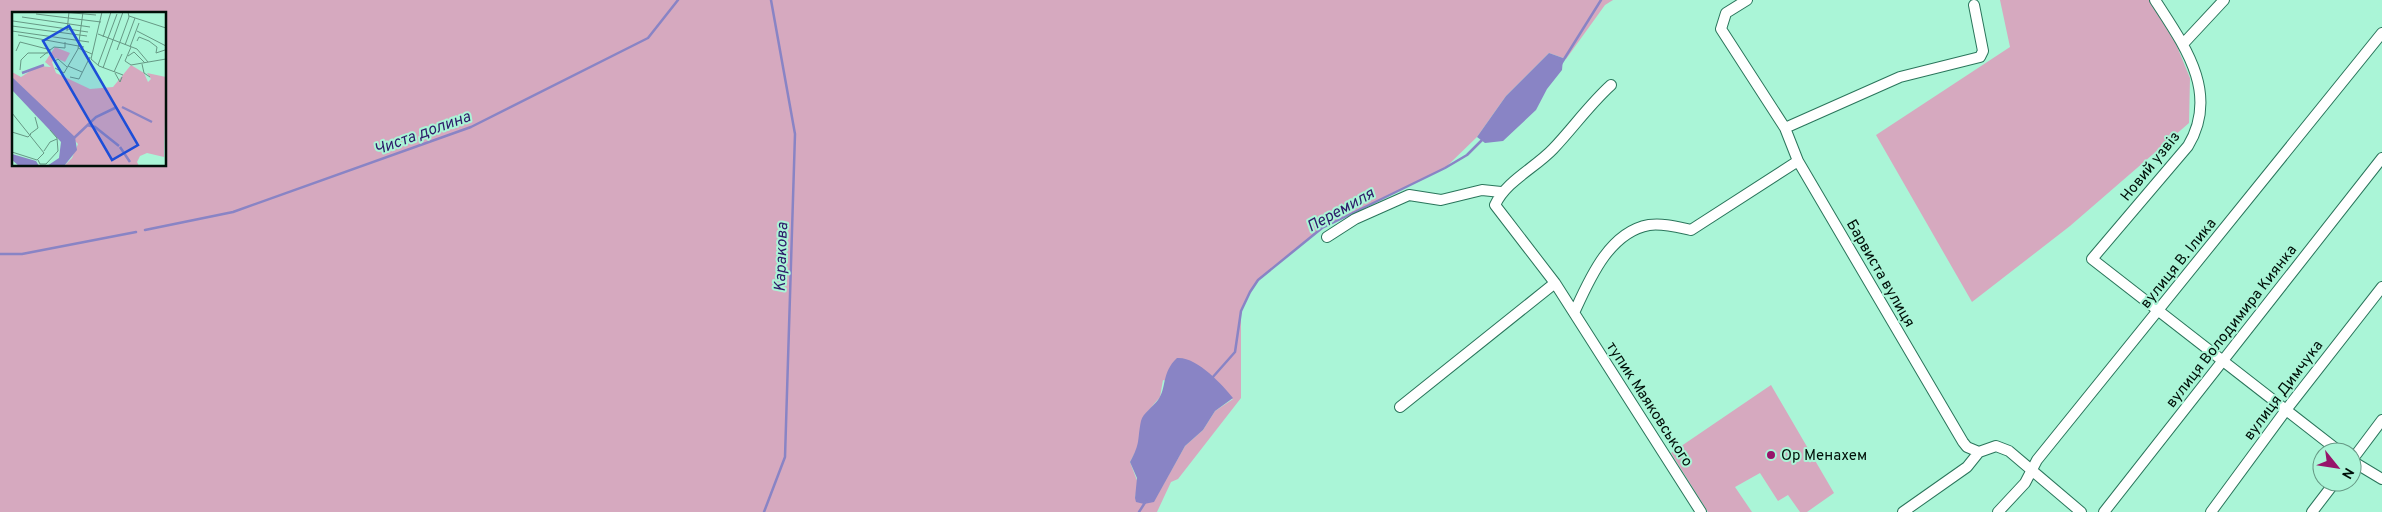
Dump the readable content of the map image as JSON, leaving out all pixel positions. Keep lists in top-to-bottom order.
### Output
{
  "streets": {
    "street": [
      "Новий узвіз",
      "вулиця В. Ілика",
      "Барвиста вулиця",
      "вулиця Володимира Киянка",
      "вулиця Димчука",
      "тупик Маяковського"
    ]
  },
  "crossings": [
    ["Новий узвіз", "вулиця В. Ілика"]
  ],
  "water": ["Чиста долина", "Перемиля", "Каракова"],
  "places": ["Ор Менахем"],
  "north": "bottom right"
}
